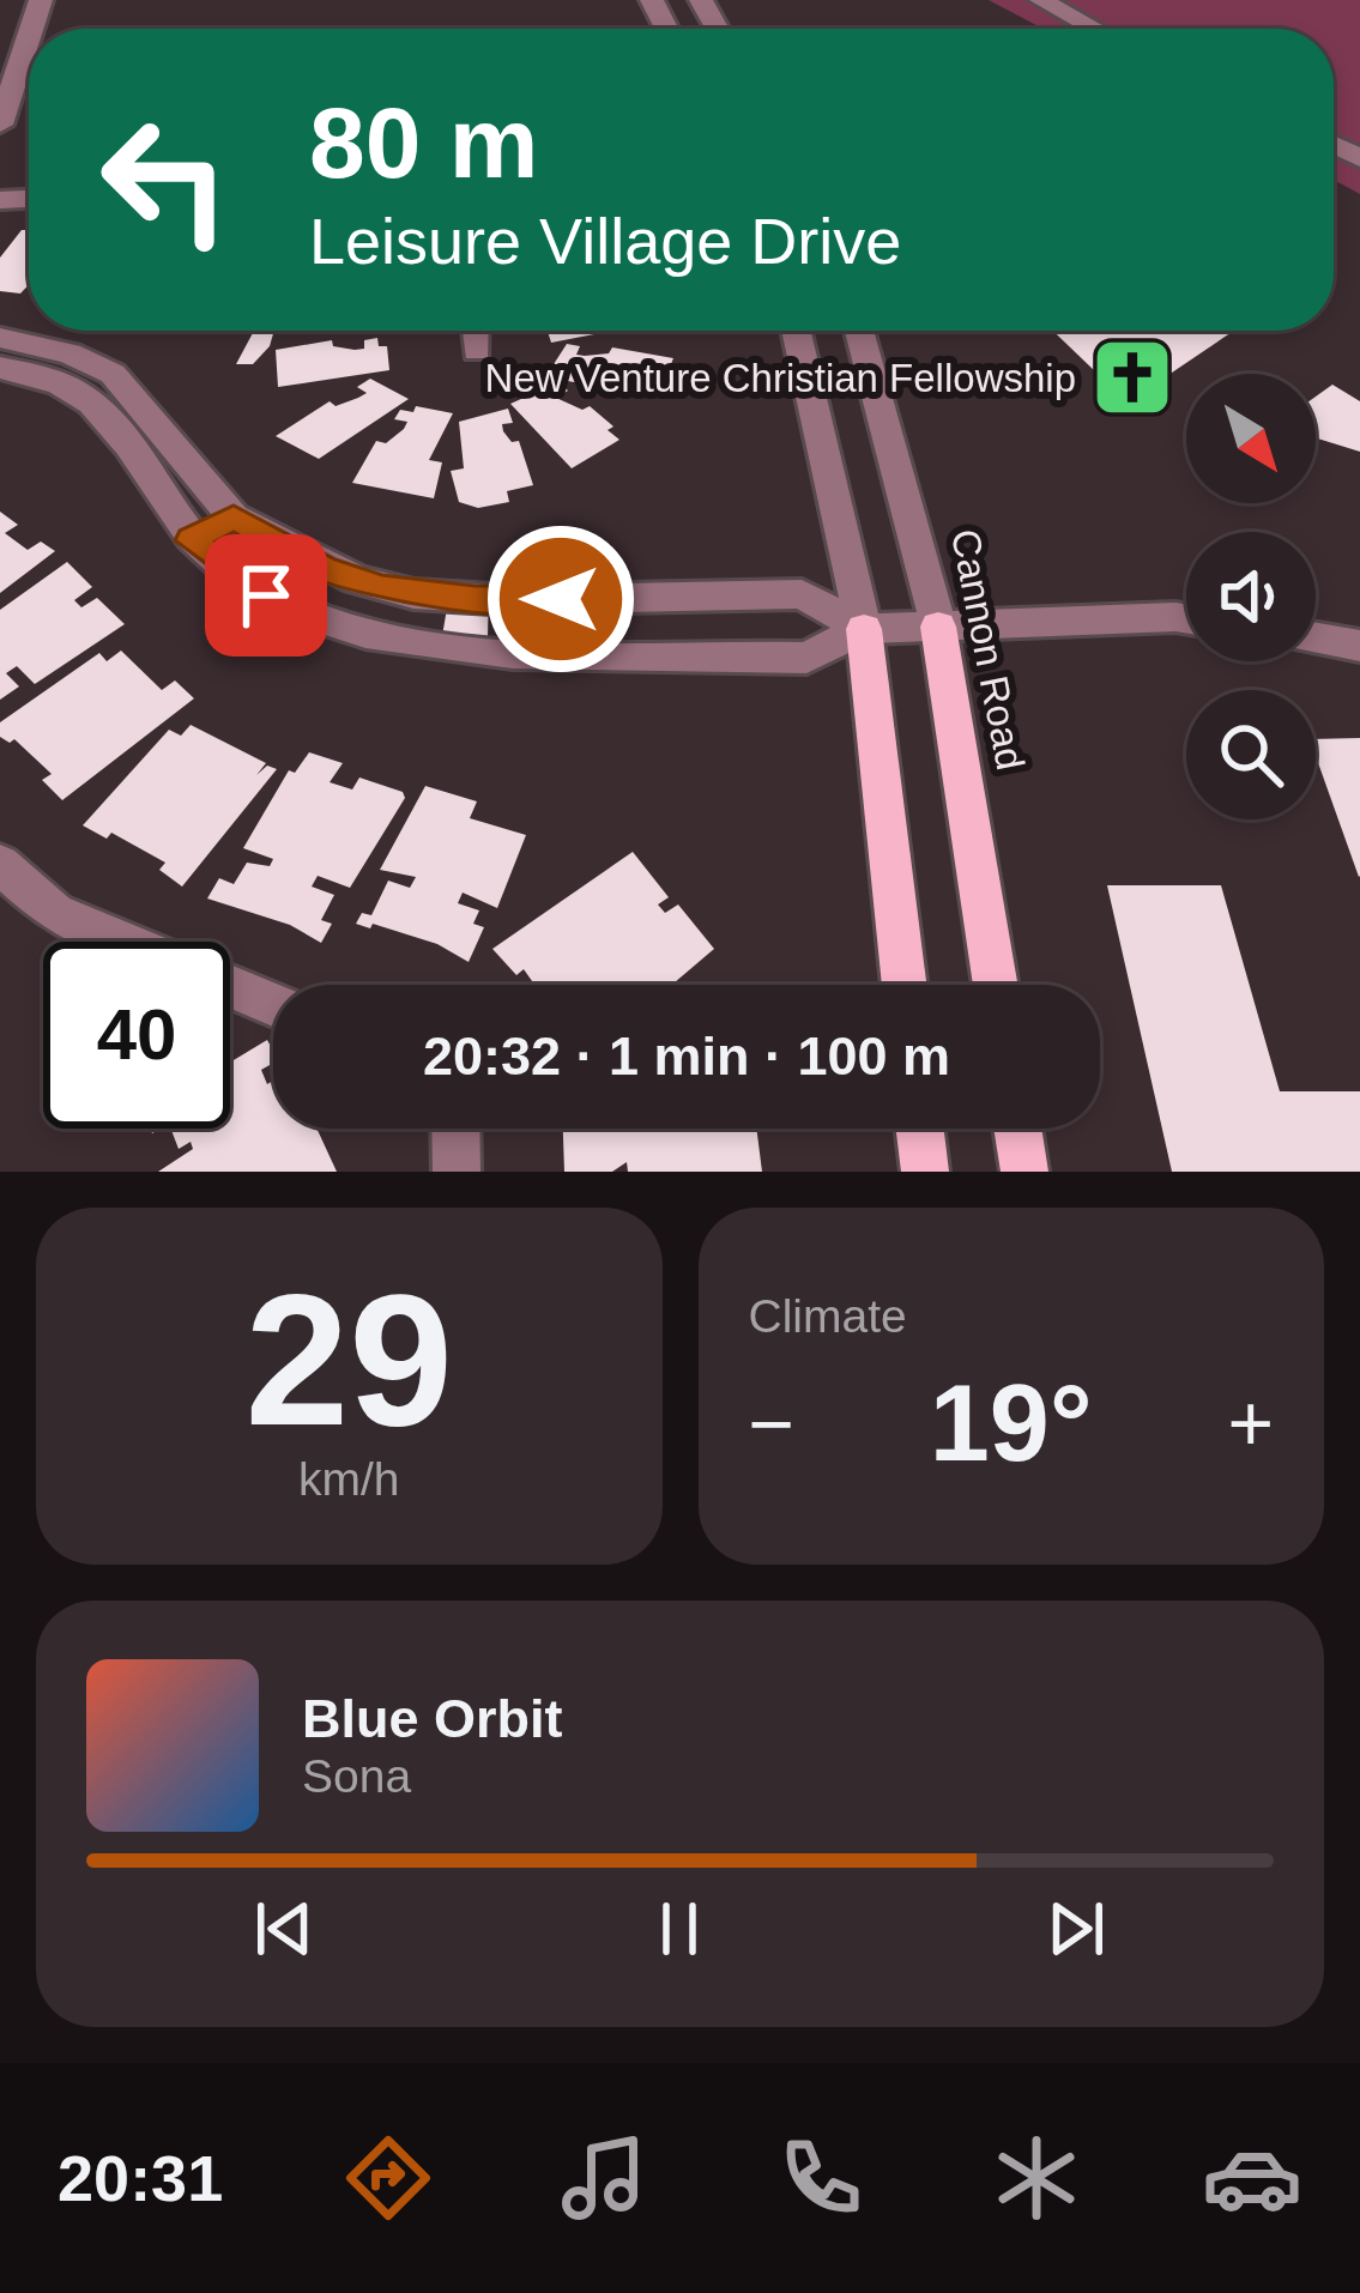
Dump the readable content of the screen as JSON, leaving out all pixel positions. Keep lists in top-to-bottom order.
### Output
{
  "streets": {
    "main road": ["Cannon Road"]
  },
  "places": {
    "church": ["New Venture Christian Fellowship"]
  },
  "north": "bottom right",
  "page": {
    "turn": ["80 m", "Leisure Village Drive"],
    "limit": "40",
    "trip": "20:32 · 1 min · 100 m",
    "tile": [
      ["29", "km/h"],
      "Climate"
    ],
    "heat": ["−", "19°", "+"],
    "song": ["Blue Orbit", "Sona"],
    "tabs": "20:31"
  }
}
